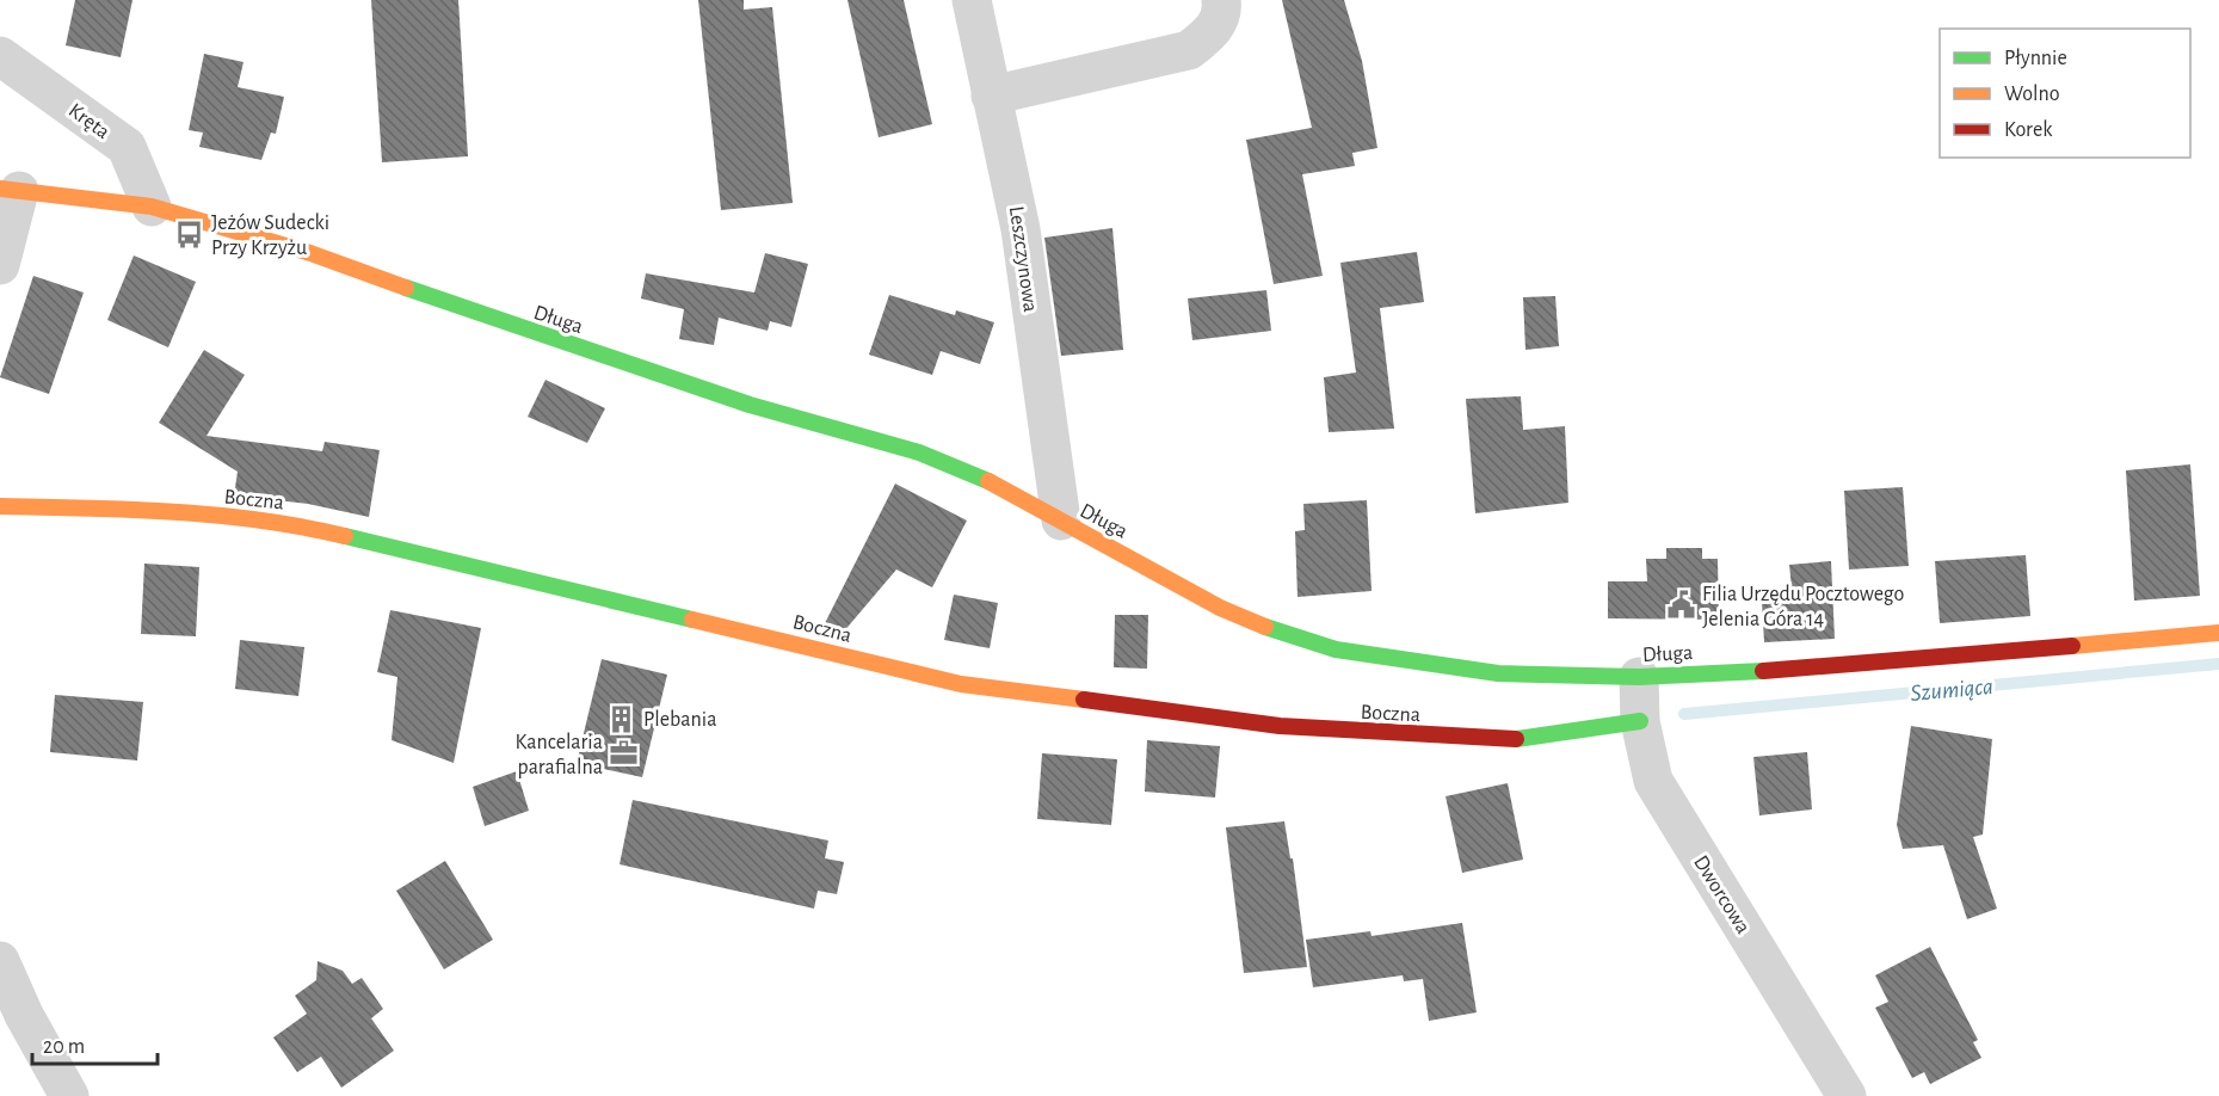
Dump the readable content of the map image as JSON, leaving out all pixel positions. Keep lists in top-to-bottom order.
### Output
{
  "streets": {
    "street": [
      "Kręta",
      "Leszczynowa",
      "Długa",
      "Boczna",
      "Dworcowa"
    ]
  },
  "crossings": [
    ["Kręta", "Długa"],
    ["Leszczynowa", "Długa"],
    ["Długa", "Dworcowa"],
    ["Boczna", "Dworcowa"]
  ],
  "water": ["Szumiąca"],
  "places": {
    "bus stop": ["Jeżów Sudecki Przy Krzyżu"],
    "public building": ["Filia Urzędu Pocztowego Jelenia Góra 14"],
    "building": ["Plebania"],
    "office": ["Kancelaria parafialna"]
  },
  "legend": ["Płynnie", "Wolno", "Korek"],
  "scale_bar": "20 m"
}
